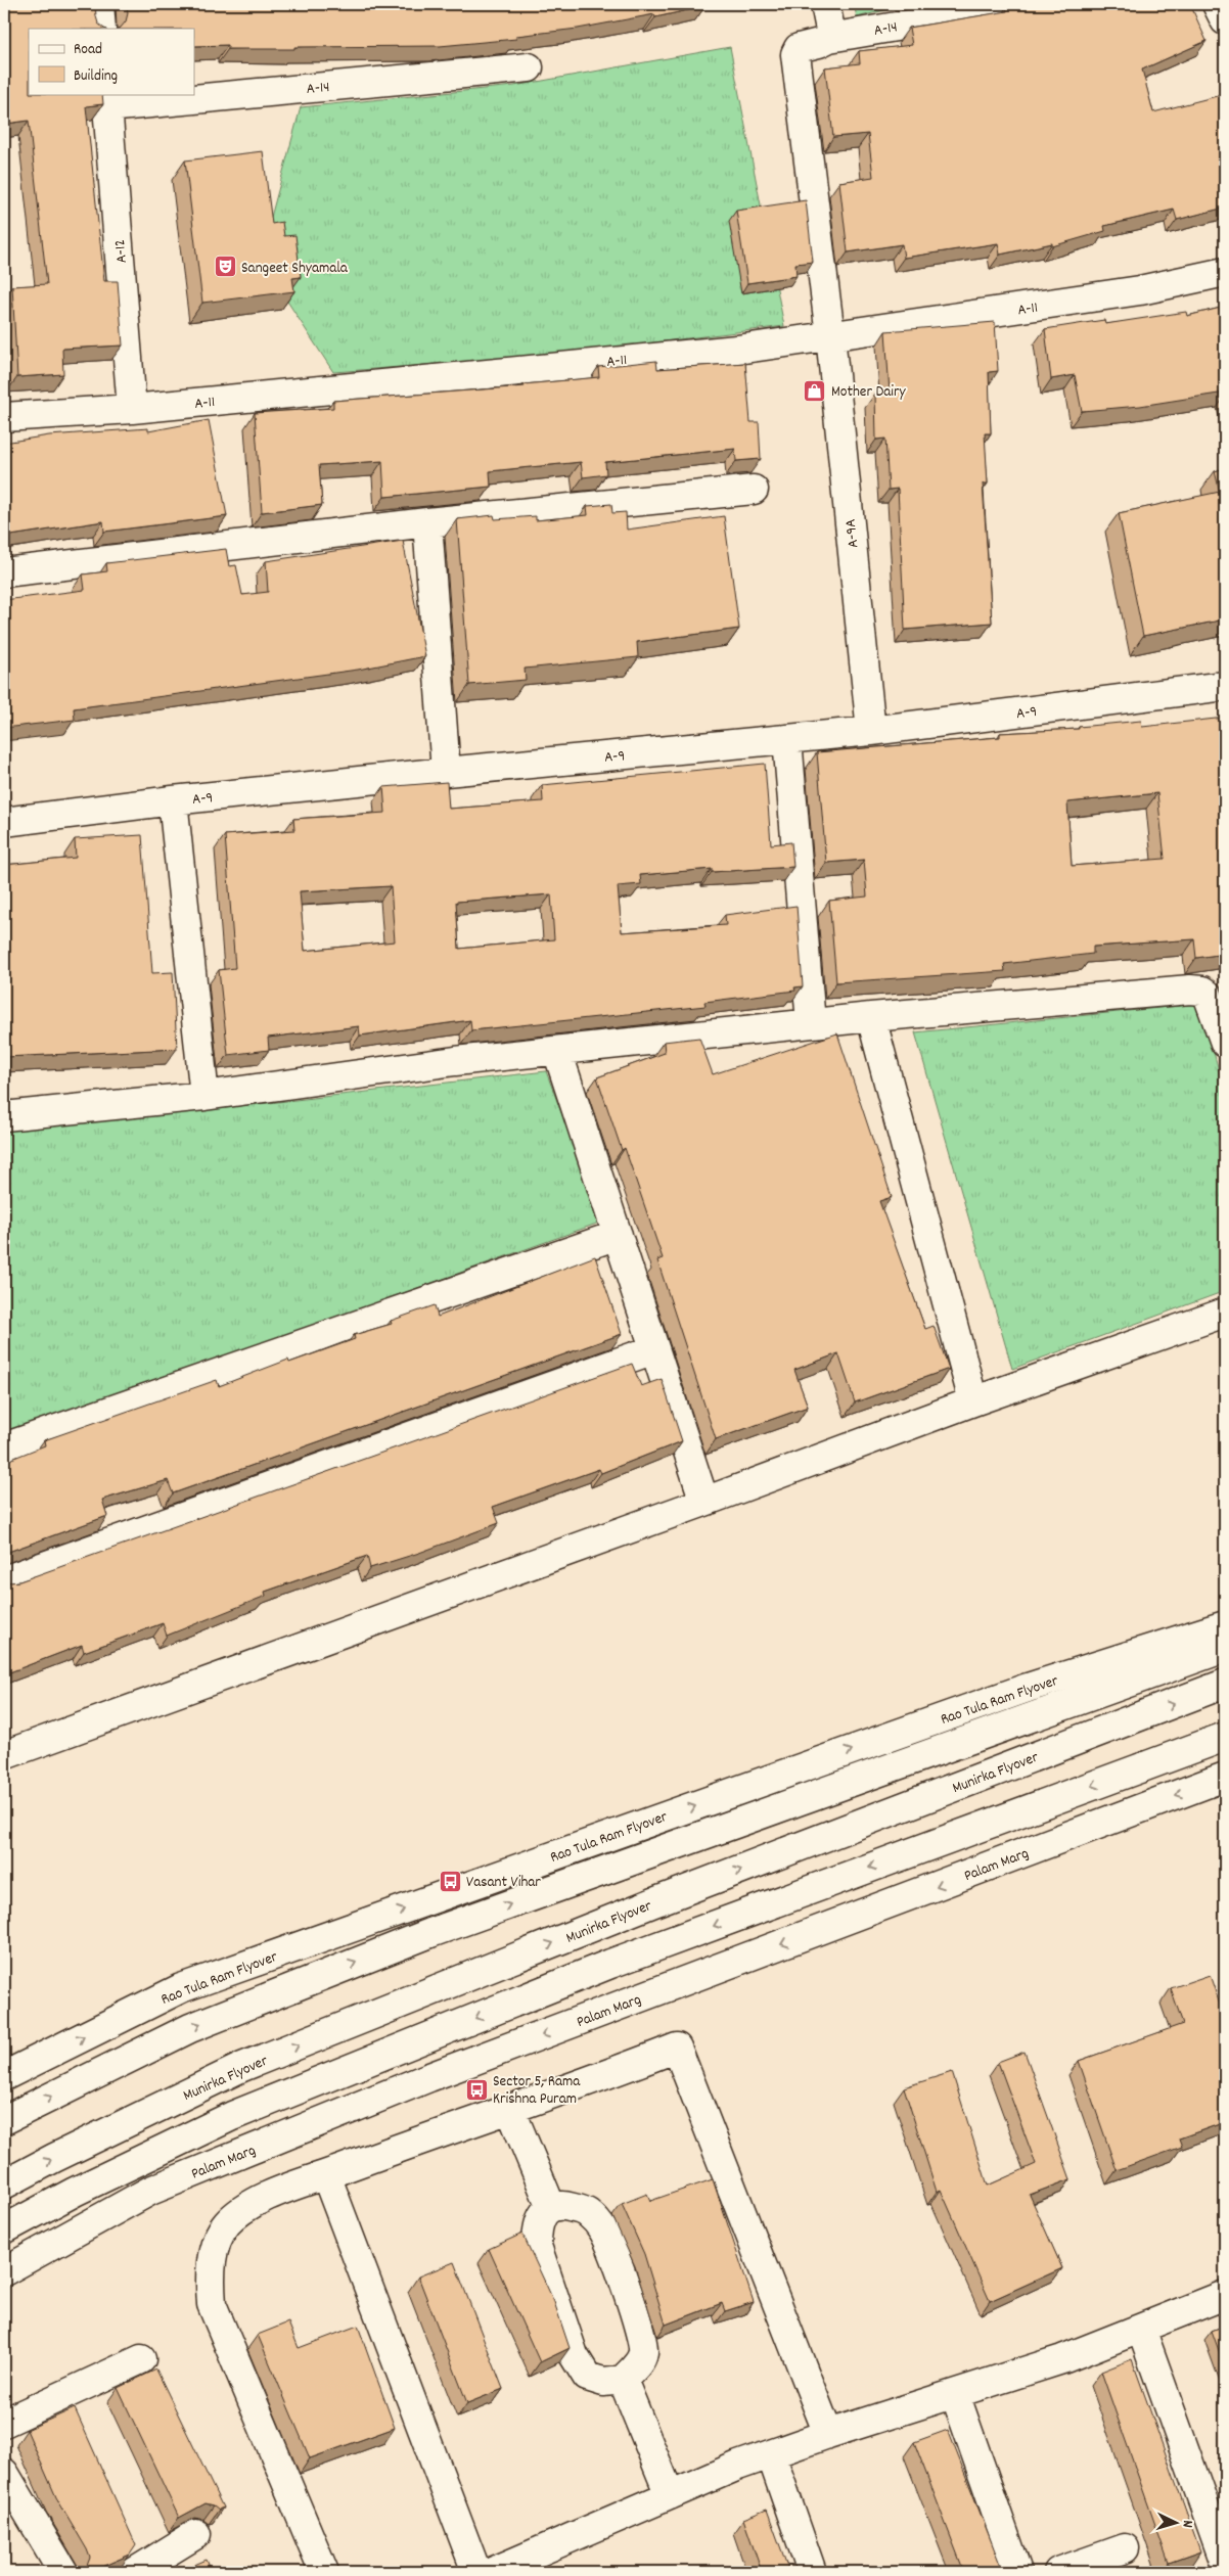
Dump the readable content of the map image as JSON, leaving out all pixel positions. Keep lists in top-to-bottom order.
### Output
{
  "streets": {
    "main road": [
      "A-14",
      "A-12",
      "A-11",
      "A-9A",
      "A-9",
      "Rao Tula Ram Flyover",
      "Munirka Flyover",
      "Palam Marg"
    ]
  },
  "crossings": [
    ["A-14", "A-12"],
    ["A-14", "A-11"],
    ["A-14", "A-9A"],
    ["A-12", "A-11"],
    ["A-11", "A-9A"],
    ["A-9A", "A-9"]
  ],
  "places": {
    "theatre": ["Sangeet Shyamala"],
    "shop": ["Mother Dairy"],
    "bus stop": ["Vasant Vihar", "Sector 5, Rama Krishna Puram"]
  },
  "legend": ["Road", "Building"],
  "north": "right"
}
